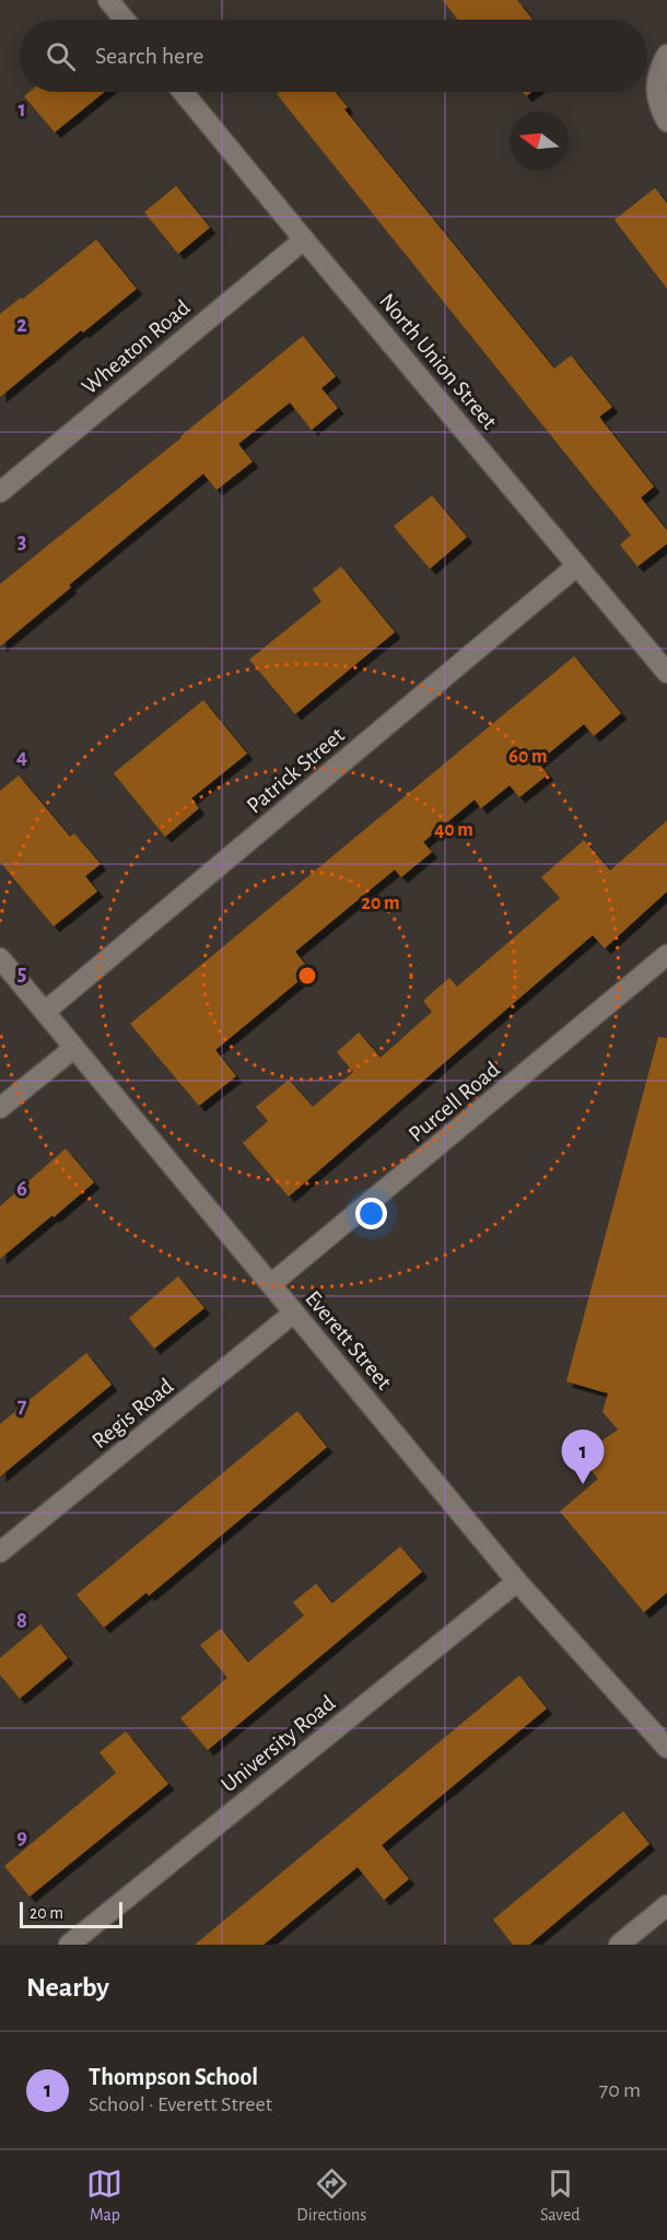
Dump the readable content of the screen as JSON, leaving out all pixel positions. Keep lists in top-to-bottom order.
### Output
{
  "streets": {
    "street": [
      "Wheaton Road",
      "North Union Street",
      "Patrick Street",
      "Purcell Road",
      "Everett Street",
      "Regis Road",
      "University Road"
    ]
  },
  "crossings": [
    ["Wheaton Road", "North Union Street"],
    ["North Union Street", "Patrick Street"],
    ["Patrick Street", "Everett Street"],
    ["Purcell Road", "Everett Street"],
    ["Everett Street", "Regis Road"],
    ["Everett Street", "University Road"]
  ],
  "scale_bar": "20 m",
  "north": "left",
  "page": {
    "search": "Search here",
    "pins": "1",
    "scale": "20 m",
    "heading": "Nearby",
    "list": [
      {
        "mark": "1",
        "name": "Thompson School",
        "note": "School · Everett Street",
        "value": "70 m"
      }
    ],
    "nav": ["Map", "Directions", "Saved"]
  },
  "grid": {
    "rows": [
      "1",
      "2",
      "3",
      "4",
      "5",
      "6",
      "7",
      "8",
      "9"
    ]
  },
  "rings": ["60 m", "40 m", "20 m"]
}
